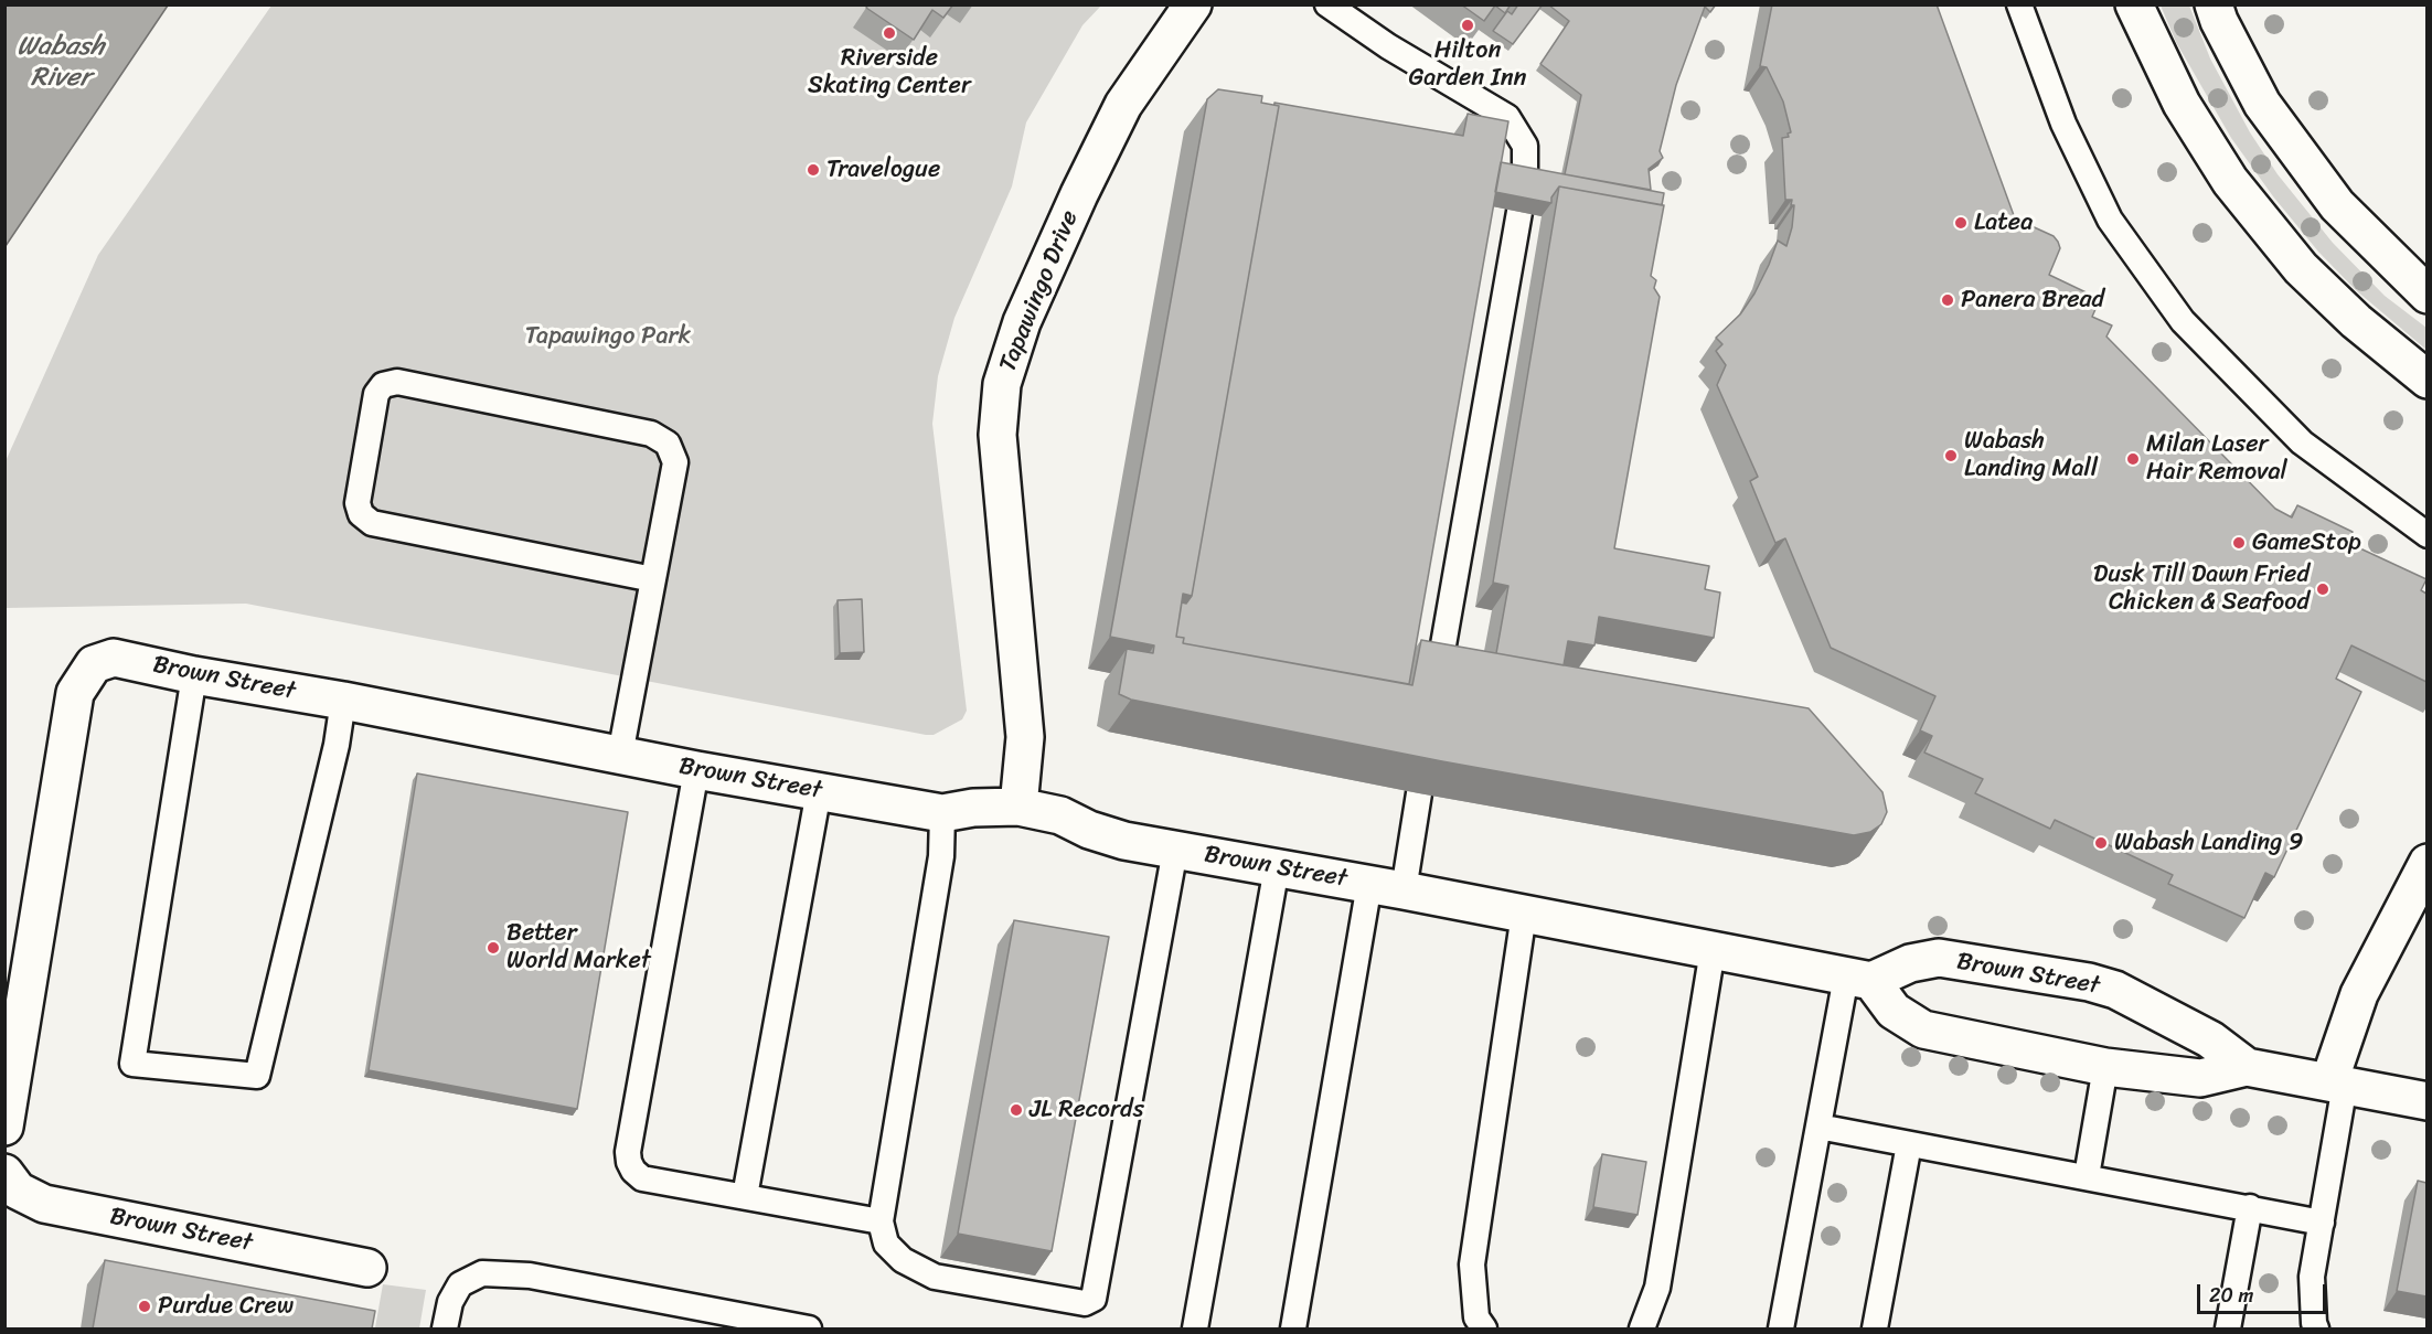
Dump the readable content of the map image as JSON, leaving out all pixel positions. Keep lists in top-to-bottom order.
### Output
{
  "streets": {
    "street": ["Tapawingo Drive", "Brown Street"]
  },
  "crossings": [
    ["Tapawingo Drive", "Brown Street"]
  ],
  "water": ["Wabash River"],
  "parks": ["Tapawingo Park"],
  "places": [
    "Hilton Garden Inn",
    "Riverside Skating Center",
    "Travelogue",
    "Latea",
    "Panera Bread",
    "Wabash Landing Mall",
    "Milan Laser Hair Removal",
    "GameStop",
    "Dusk Till Dawn Fried Chicken & Seafood",
    "Wabash Landing 9",
    "Better World Market",
    "JL Records",
    "Purdue Crew"
  ],
  "scale_bar": "20 m"
}
